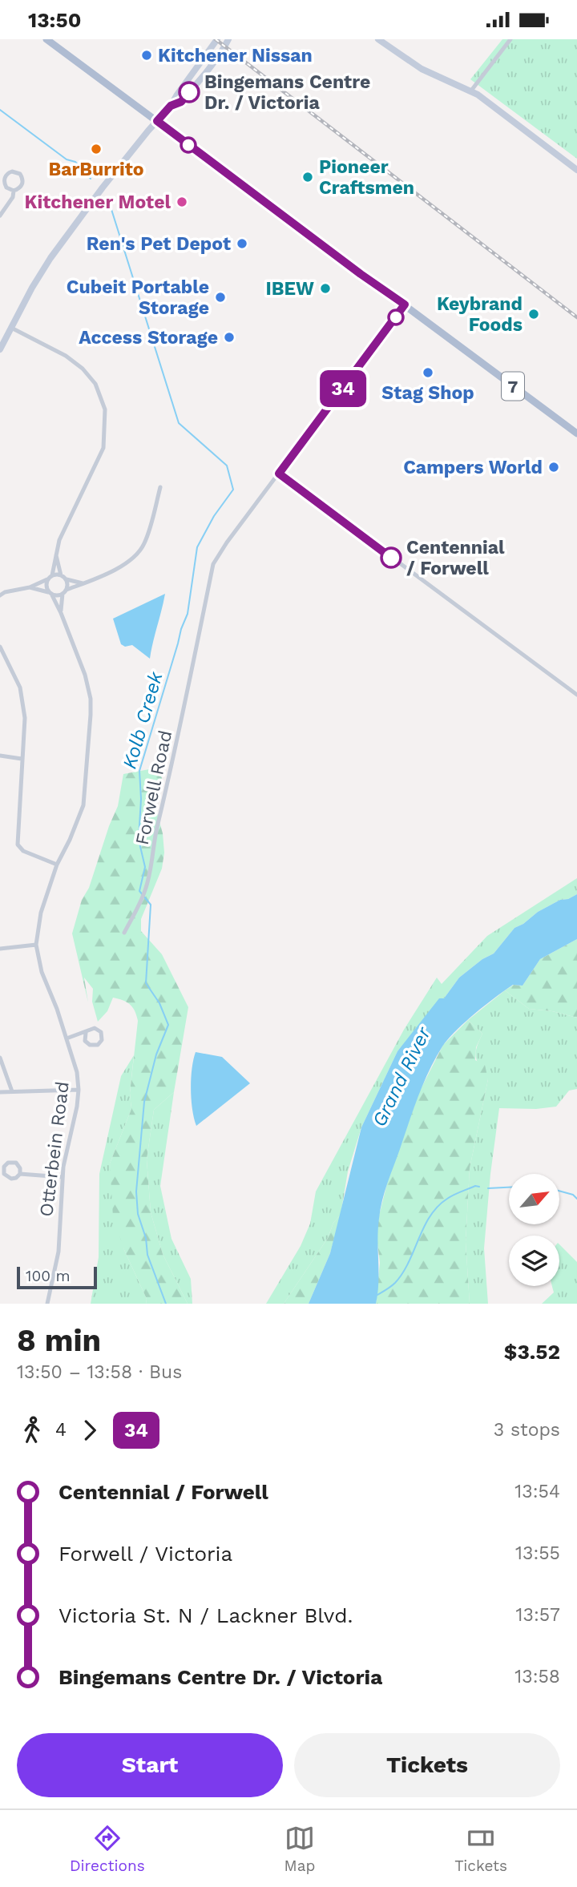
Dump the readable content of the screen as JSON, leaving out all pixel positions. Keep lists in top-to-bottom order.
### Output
{
  "streets": {
    "main road": ["7"],
    "street": ["Forwell Road", "Otterbein Road"]
  },
  "crossings": [
    ["7", "Forwell Road"]
  ],
  "water": ["Kolb Creek", "Grand River"],
  "places": [
    "Kitchener Nissan",
    "Bingemans Centre Dr. / Victoria",
    "BarBurrito",
    "Pioneer Craftsmen",
    "Kitchener Motel",
    "Ren's Pet Depot",
    "IBEW",
    "Cubeit Portable Storage",
    "Keybrand Foods",
    "Access Storage",
    "Stag Shop",
    "Campers World",
    "Centennial / Forwell"
  ],
  "lines": ["bus line 34"],
  "scale_bar": "100 m",
  "north": "top right",
  "page": {
    "status": "13:50",
    "on_map": "34",
    "scale": "100 m",
    "heading": ["8 min", "13:50 – 13:58 · Bus", "$3.52"],
    "legs": ["4", "34", "3 stops"],
    "list": [
      {
        "name": "Centennial / Forwell",
        "value": "13:54"
      },
      {
        "name": "Forwell / Victoria",
        "value": "13:55"
      },
      {
        "name": "Victoria St. N / Lackner Blvd.",
        "value": "13:57"
      },
      {
        "name": "Bingemans Centre Dr. / Victoria",
        "value": "13:58"
      }
    ],
    "buttons": ["Start", "Tickets"],
    "tabs": ["Directions", "Map", "Tickets"]
  }
}
